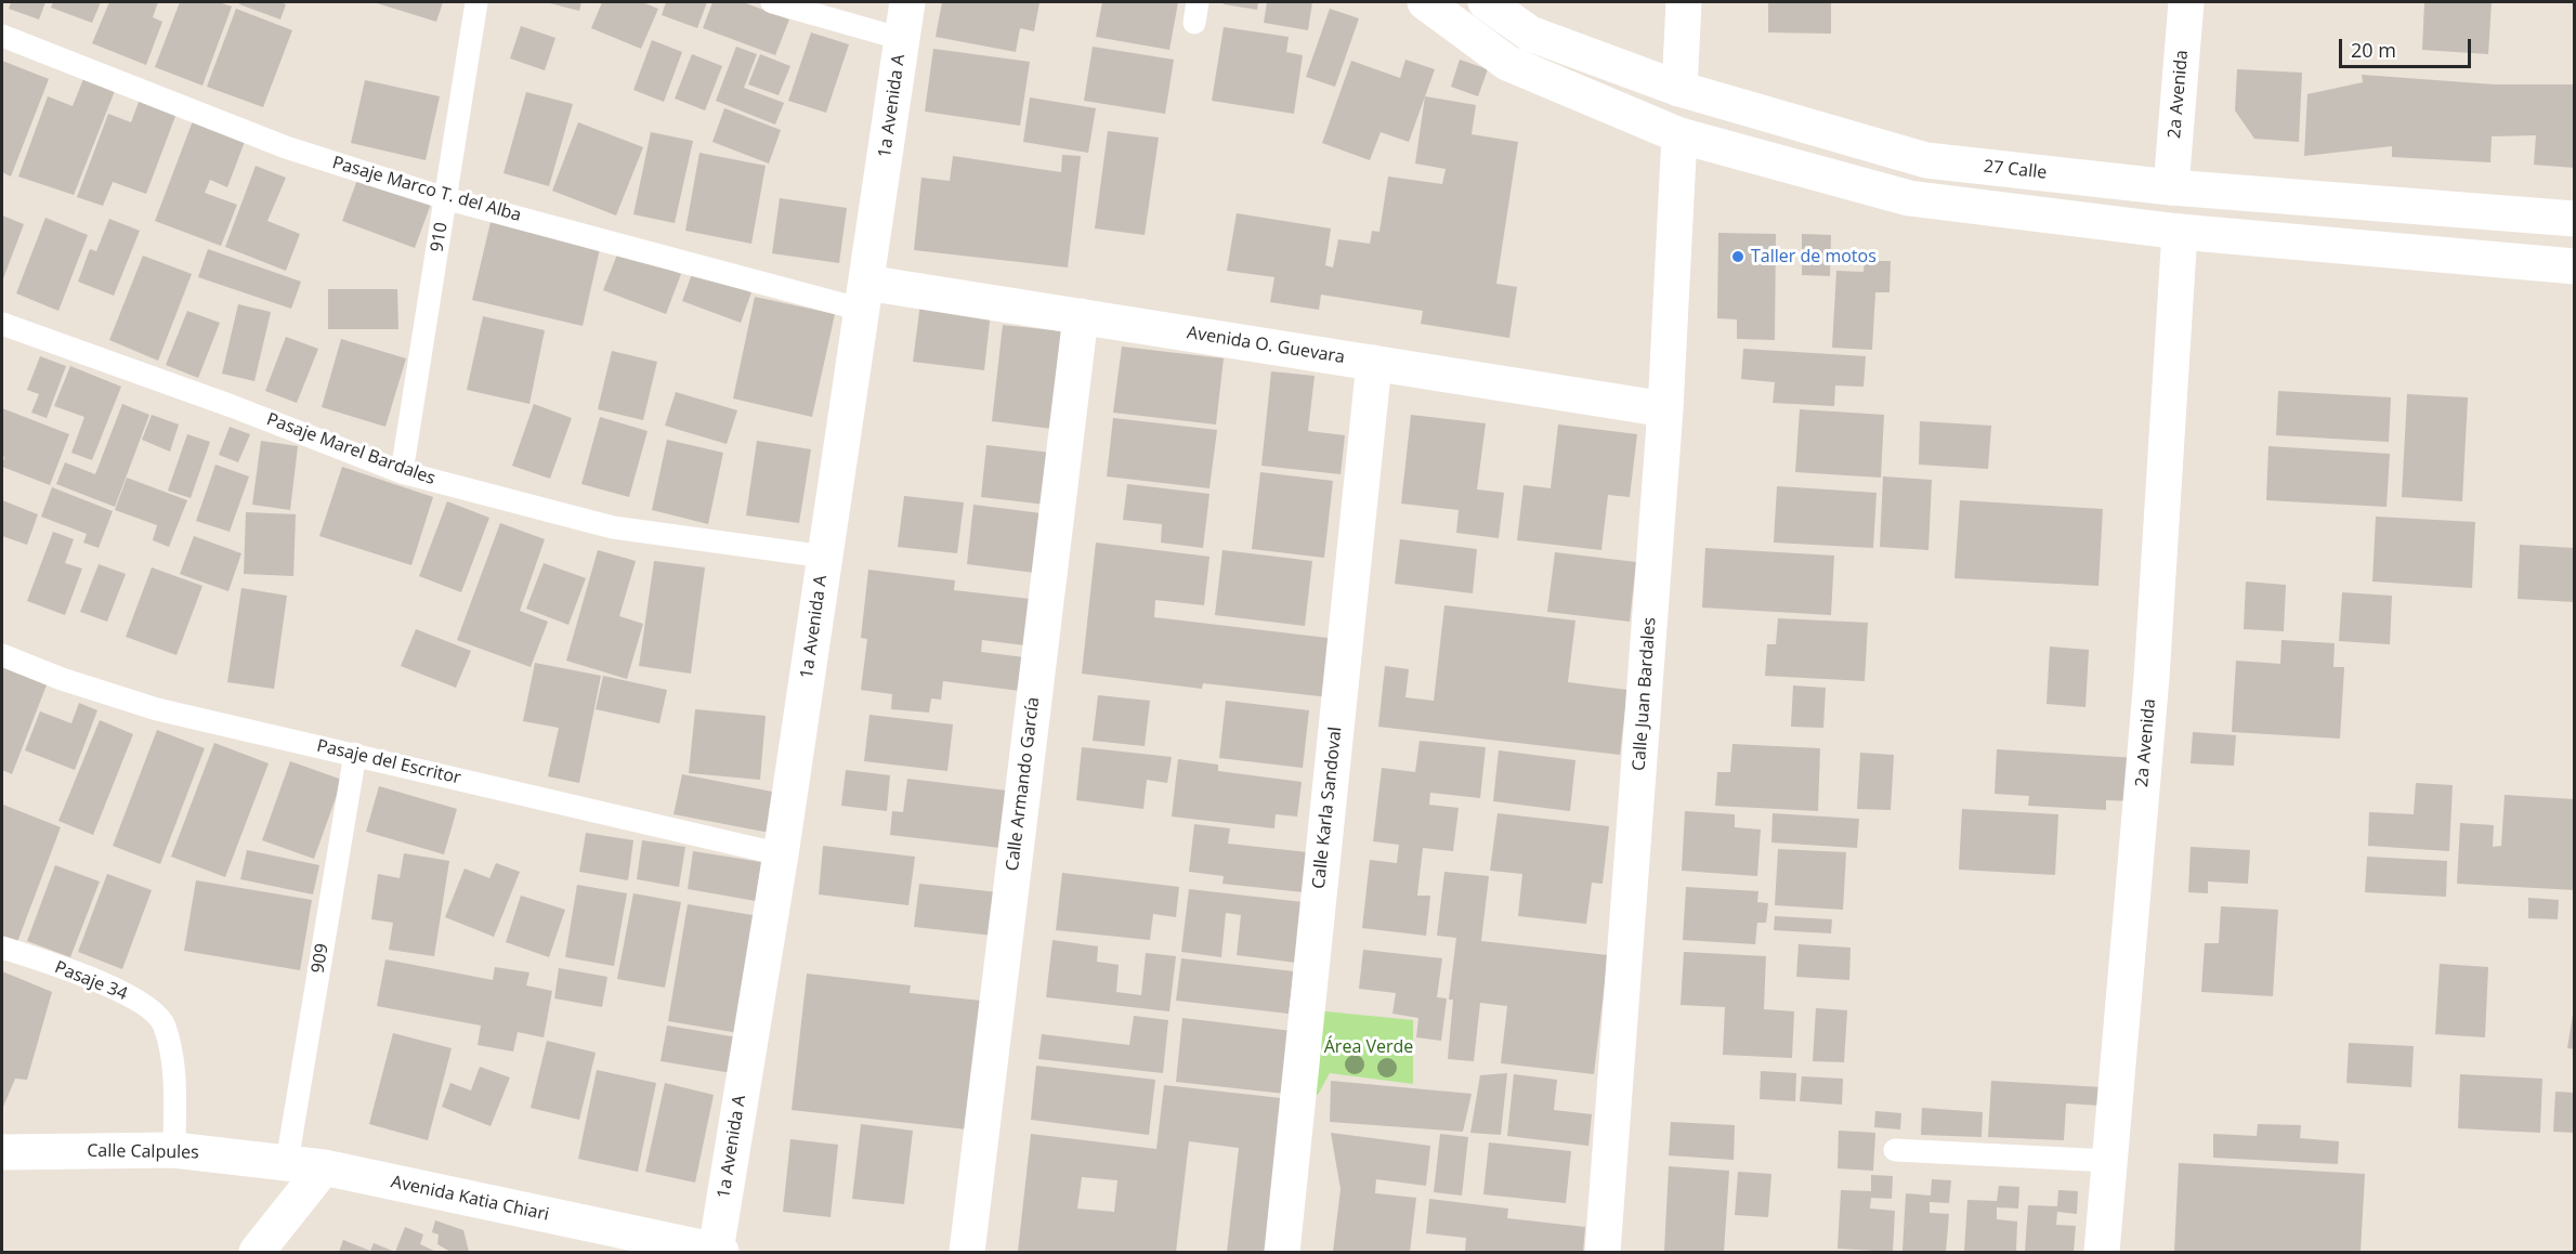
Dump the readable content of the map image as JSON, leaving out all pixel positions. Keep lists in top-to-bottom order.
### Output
{
  "streets": {
    "street": [
      "2a Avenida",
      "1a Avenida A",
      "27 Calle",
      "Avenida O. Guevara",
      "Calle Juan Bardales",
      "Calle Armando García",
      "Calle Karla Sandoval",
      "Calle Calpules",
      "Avenida Katia Chiari"
    ],
    "lane": [
      "Pasaje Marco T. del Alba",
      "910",
      "Pasaje Marel Bardales",
      "Pasaje del Escritor",
      "909",
      "Pasaje 34"
    ]
  },
  "crossings": [
    ["2a Avenida", "27 Calle"],
    ["1a Avenida A", "Pasaje Marco T. del Alba"],
    ["1a Avenida A", "Avenida O. Guevara"],
    ["1a Avenida A", "Pasaje Marel Bardales"],
    ["1a Avenida A", "Pasaje del Escritor"],
    ["1a Avenida A", "Avenida Katia Chiari"],
    ["Pasaje Marco T. del Alba", "910"],
    ["Pasaje Marco T. del Alba", "Avenida O. Guevara"],
    ["910", "Pasaje Marel Bardales"],
    ["Avenida O. Guevara", "Calle Juan Bardales"],
    ["Avenida O. Guevara", "Calle Armando García"],
    ["Avenida O. Guevara", "Calle Karla Sandoval"],
    ["Pasaje del Escritor", "909"],
    ["909", "Calle Calpules"],
    ["Pasaje 34", "Calle Calpules"],
    ["Calle Calpules", "Avenida Katia Chiari"]
  ],
  "parks": ["Área Verde"],
  "places": ["Taller de motos"],
  "scale_bar": "20 m"
}
